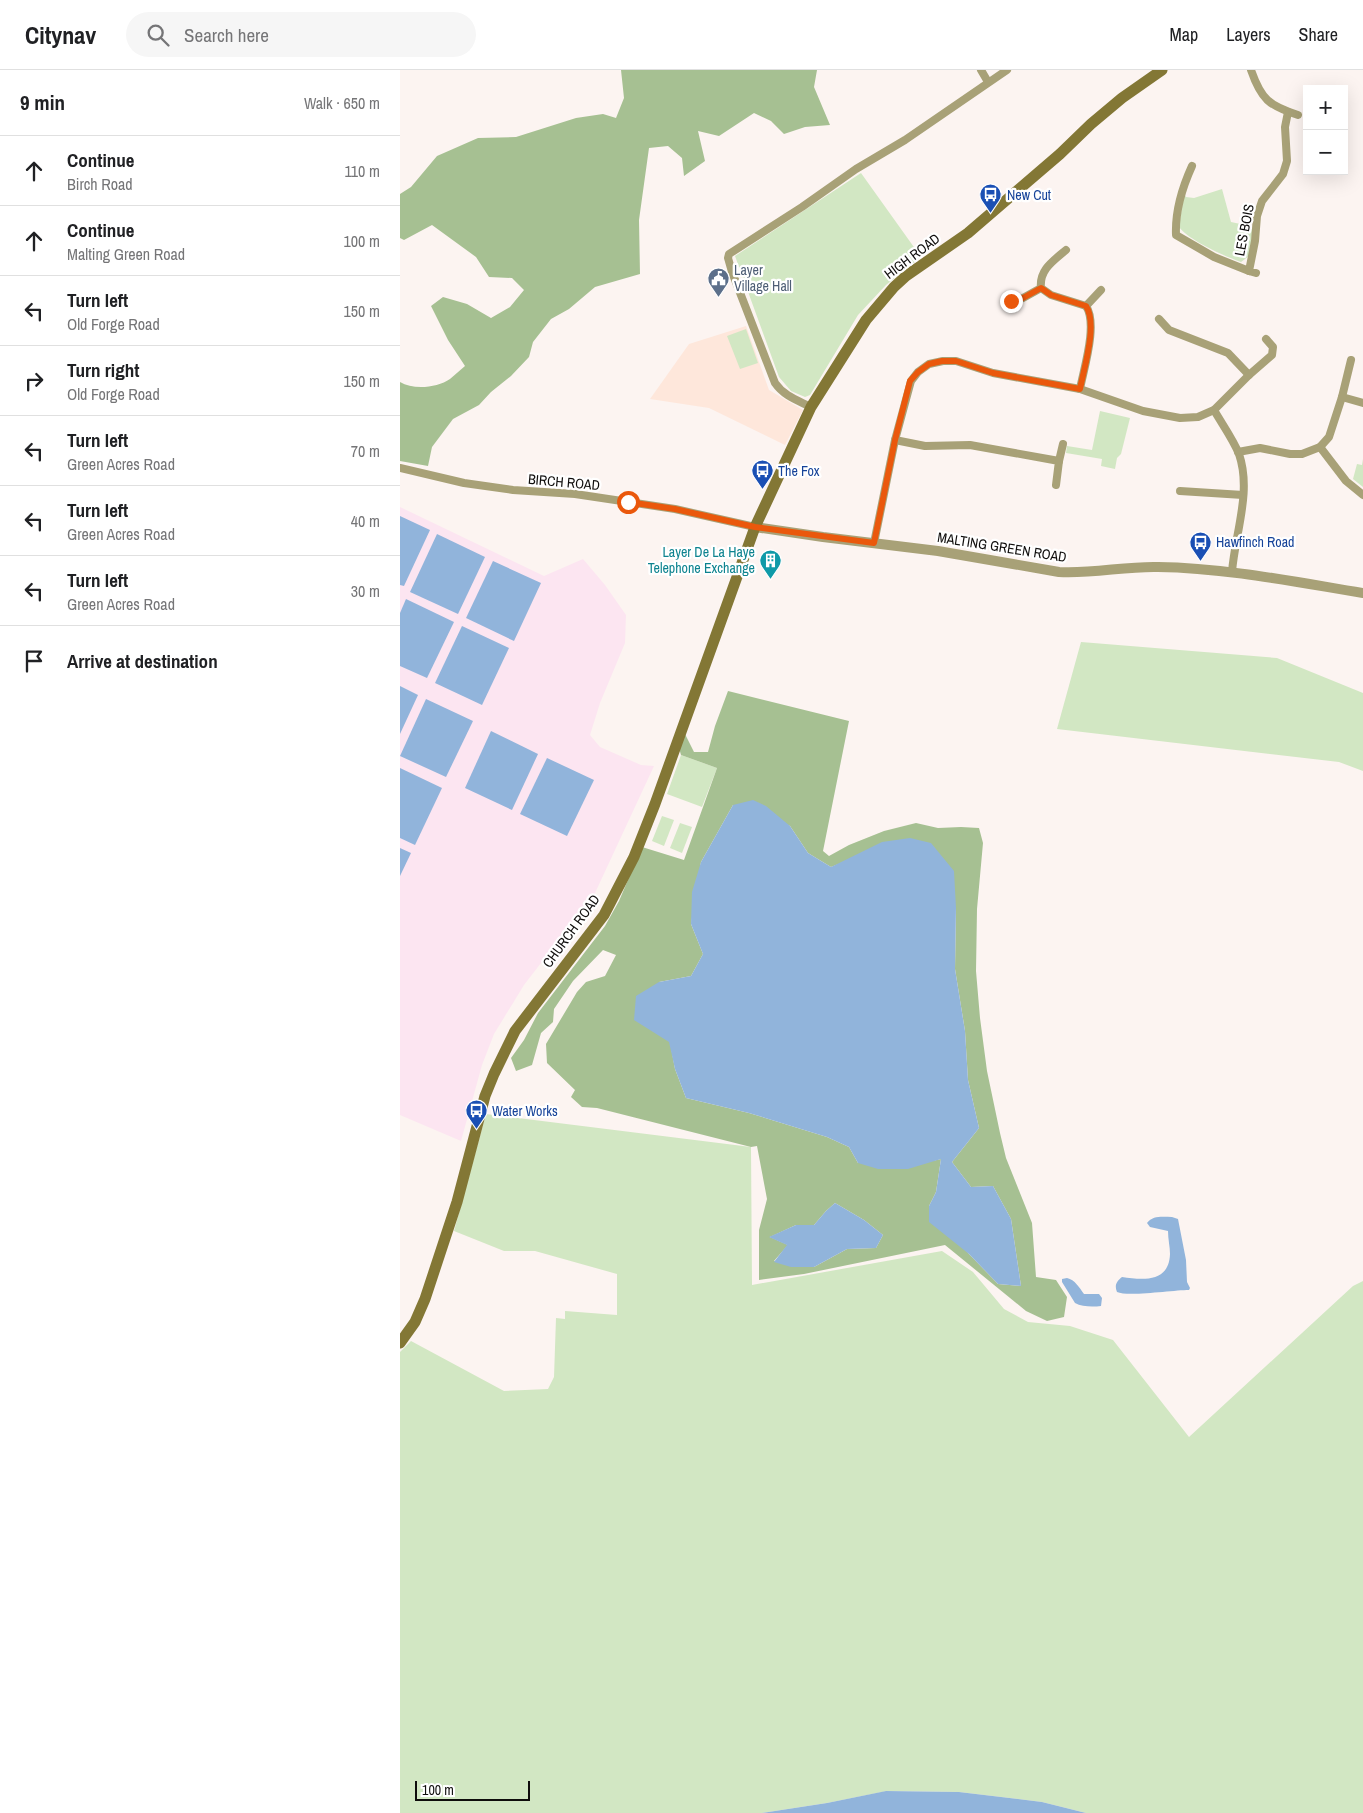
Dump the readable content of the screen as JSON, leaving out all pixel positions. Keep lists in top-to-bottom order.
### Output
{
  "streets": {
    "main road": ["HIGH ROAD", "CHURCH ROAD"],
    "street": ["LES BOIS", "BIRCH ROAD", "MALTING GREEN ROAD"]
  },
  "crossings": [
    ["HIGH ROAD", "BIRCH ROAD"],
    ["HIGH ROAD", "MALTING GREEN ROAD"],
    ["HIGH ROAD", "CHURCH ROAD"],
    ["BIRCH ROAD", "MALTING GREEN ROAD"],
    ["BIRCH ROAD", "CHURCH ROAD"],
    ["MALTING GREEN ROAD", "CHURCH ROAD"]
  ],
  "places": {
    "bus stop": [
      "New Cut",
      "The Fox",
      "Hawfinch Road",
      "Water Works"
    ],
    "public building": ["Layer Village Hall"],
    "building": ["Layer De La Haye Telephone Exchange"]
  },
  "scale_bar": "100 m",
  "page": {
    "header": "Citynav",
    "search": "Search here",
    "nav": ["Map", "Layers", "Share"],
    "heading": ["9 min", "Walk · 650 m"],
    "map_buttons": ["+", "−"],
    "list": [
      ["Continue", "Birch Road", "110 m"],
      ["Continue", "Malting Green Road", "100 m"],
      ["Turn left", "Old Forge Road", "150 m"],
      ["Turn right", "Old Forge Road", "150 m"],
      ["Turn left", "Green Acres Road", "70 m"],
      ["Turn left", "Green Acres Road", "40 m"],
      ["Turn left", "Green Acres Road", "30 m"],
      "Arrive at destination"
    ],
    "scale": "100 m"
  }
}
